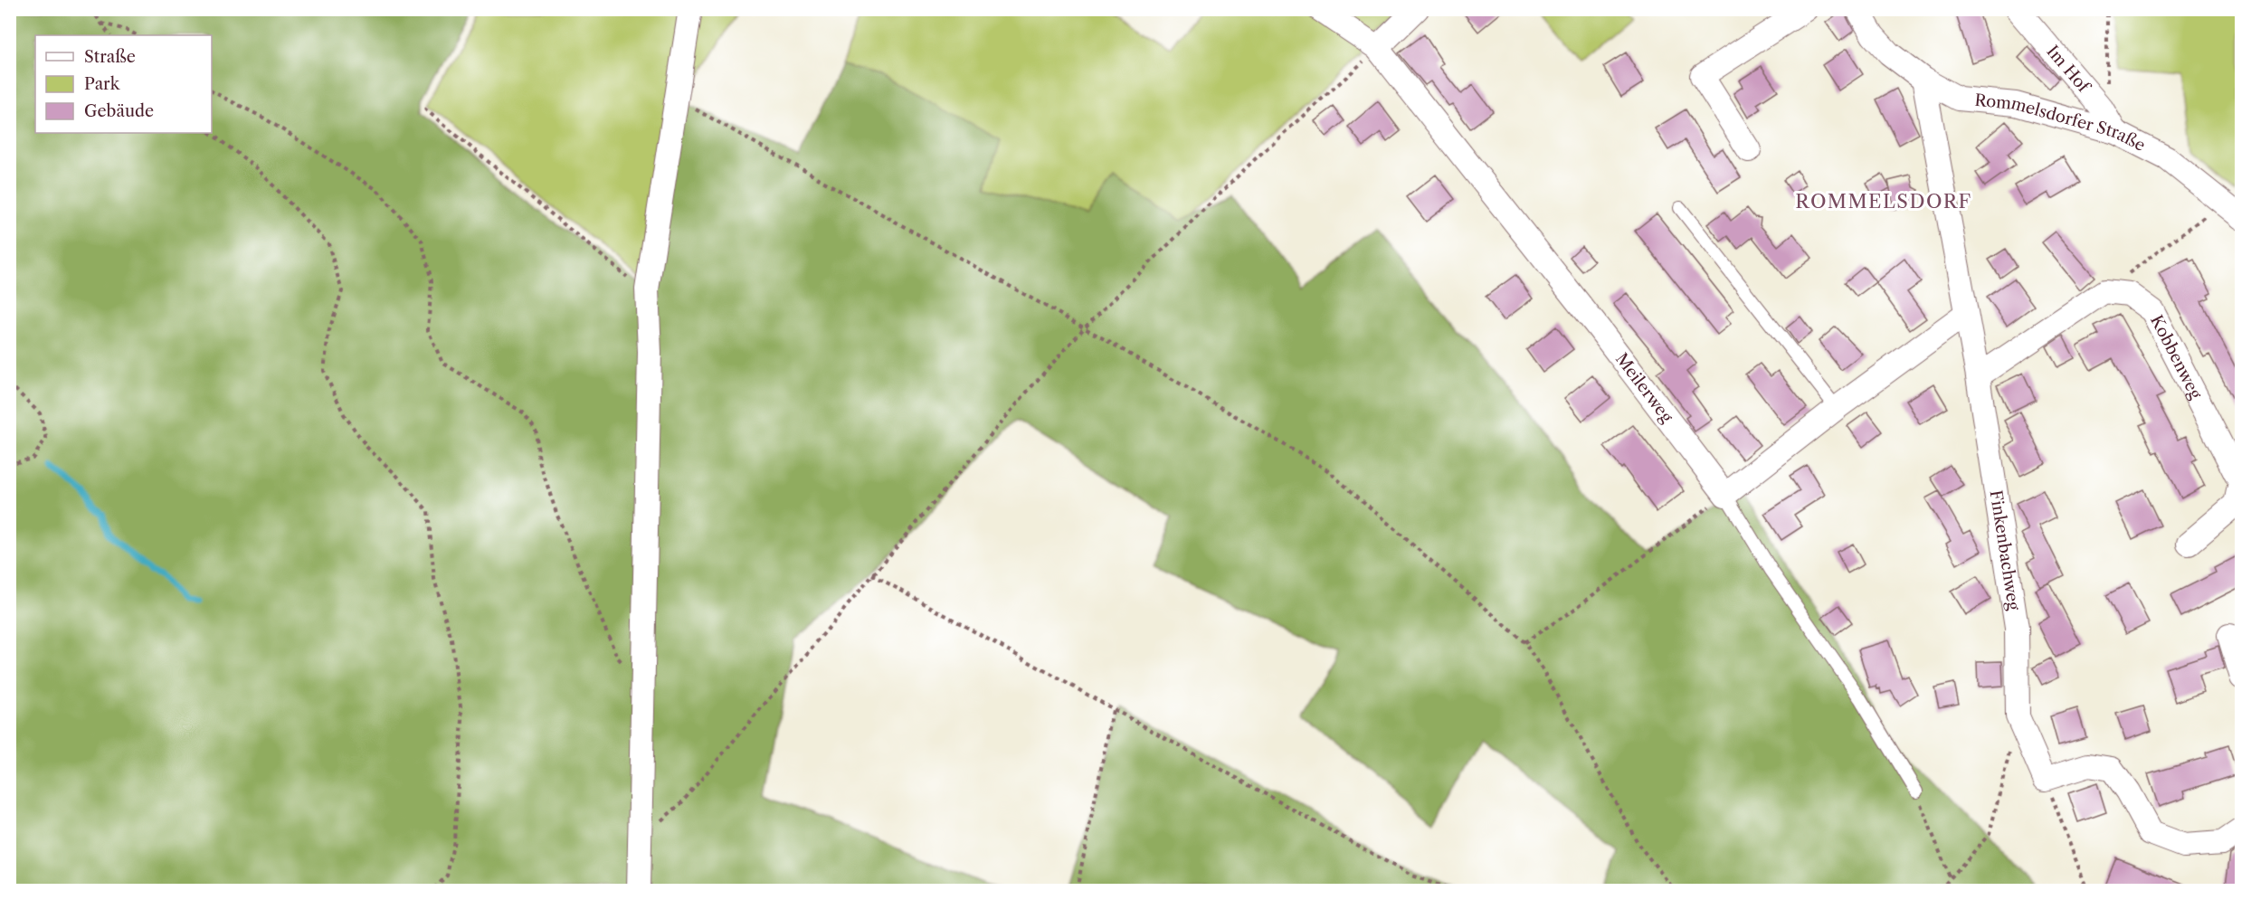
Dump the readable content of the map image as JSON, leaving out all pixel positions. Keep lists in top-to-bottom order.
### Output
{
  "streets": {
    "street": [
      "Im Hof",
      "Rommelsdorfer Straße",
      "Kobbenweg",
      "Meilerweg",
      "Finkenbachweg"
    ]
  },
  "crossings": [
    ["Im Hof", "Rommelsdorfer Straße"],
    ["Rommelsdorfer Straße", "Finkenbachweg"]
  ],
  "districts": ["ROMMELSDORF"],
  "legend": ["Straße", "Park", "Gebäude"]
}
